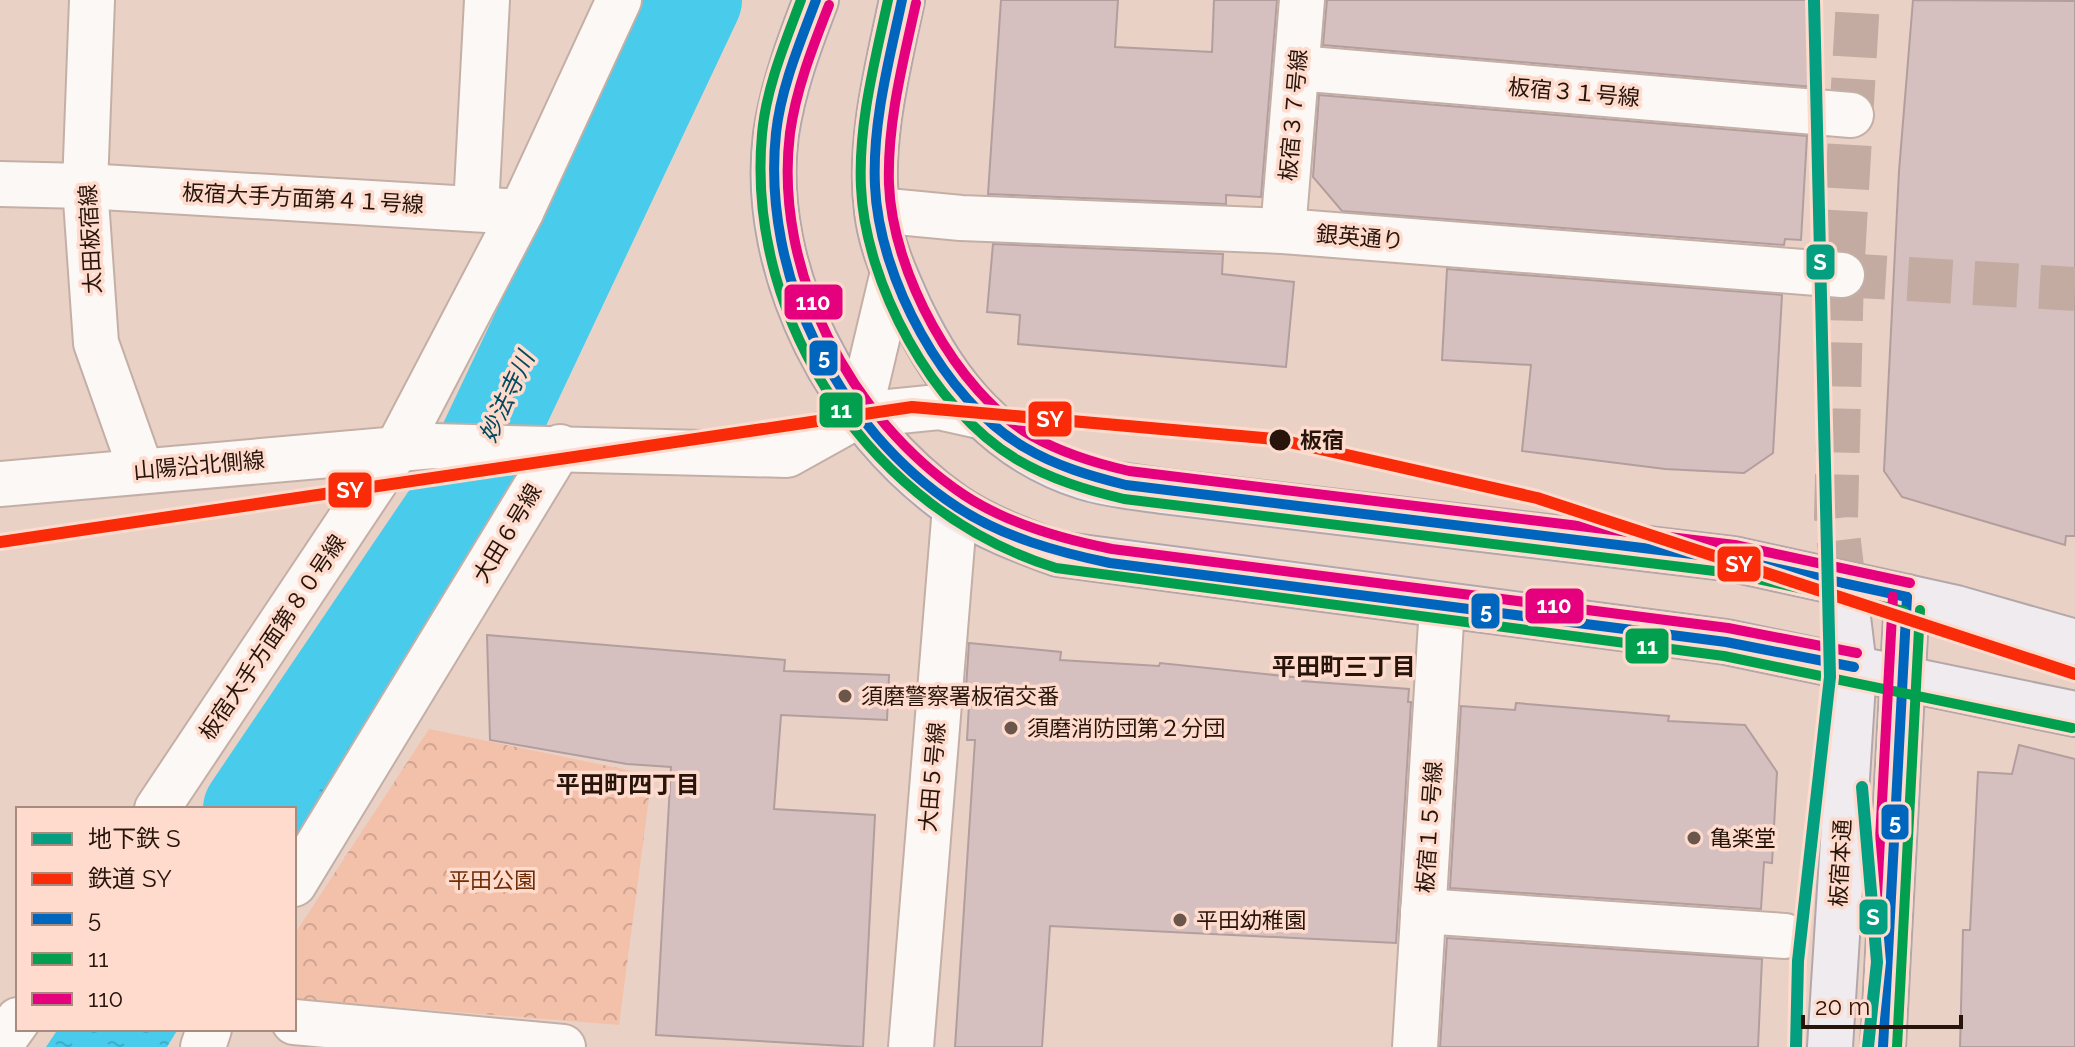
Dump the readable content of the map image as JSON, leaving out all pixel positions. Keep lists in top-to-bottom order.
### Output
{
  "streets": {
    "main road": ["板宿本通"],
    "street": [
      "板宿３１号線",
      "板宿３７号線",
      "板宿大手方面第４１号線",
      "銀英通り",
      "太田板宿線",
      "山陽沿北側線",
      "大田６号線",
      "板宿大手方面第８０号線",
      "大田５号線",
      "板宿１５号線"
    ]
  },
  "crossings": [
    ["板宿３１号線", "板宿３７号線"],
    ["板宿３７号線", "銀英通り"],
    ["板宿大手方面第４１号線", "太田板宿線"],
    ["板宿大手方面第４１号線", "板宿大手方面第８０号線"],
    ["太田板宿線", "山陽沿北側線"],
    ["山陽沿北側線", "大田６号線"],
    ["山陽沿北側線", "板宿大手方面第８０号線"]
  ],
  "districts": ["平田町三丁目", "平田町四丁目"],
  "water": ["妙法寺川"],
  "parks": ["平田公園"],
  "places": [
    "板宿",
    "須磨警察署板宿交番",
    "須磨消防団第２分団",
    "亀楽堂",
    "平田幼稚園"
  ],
  "lines": [
    "metro line S",
    "transit line 5",
    "transit line 11",
    "transit line 110",
    "rail line SY"
  ],
  "legend": [
    "地下鉄 S",
    "鉄道 SY",
    "5",
    "11",
    "110"
  ],
  "scale_bar": "20 m"
}
